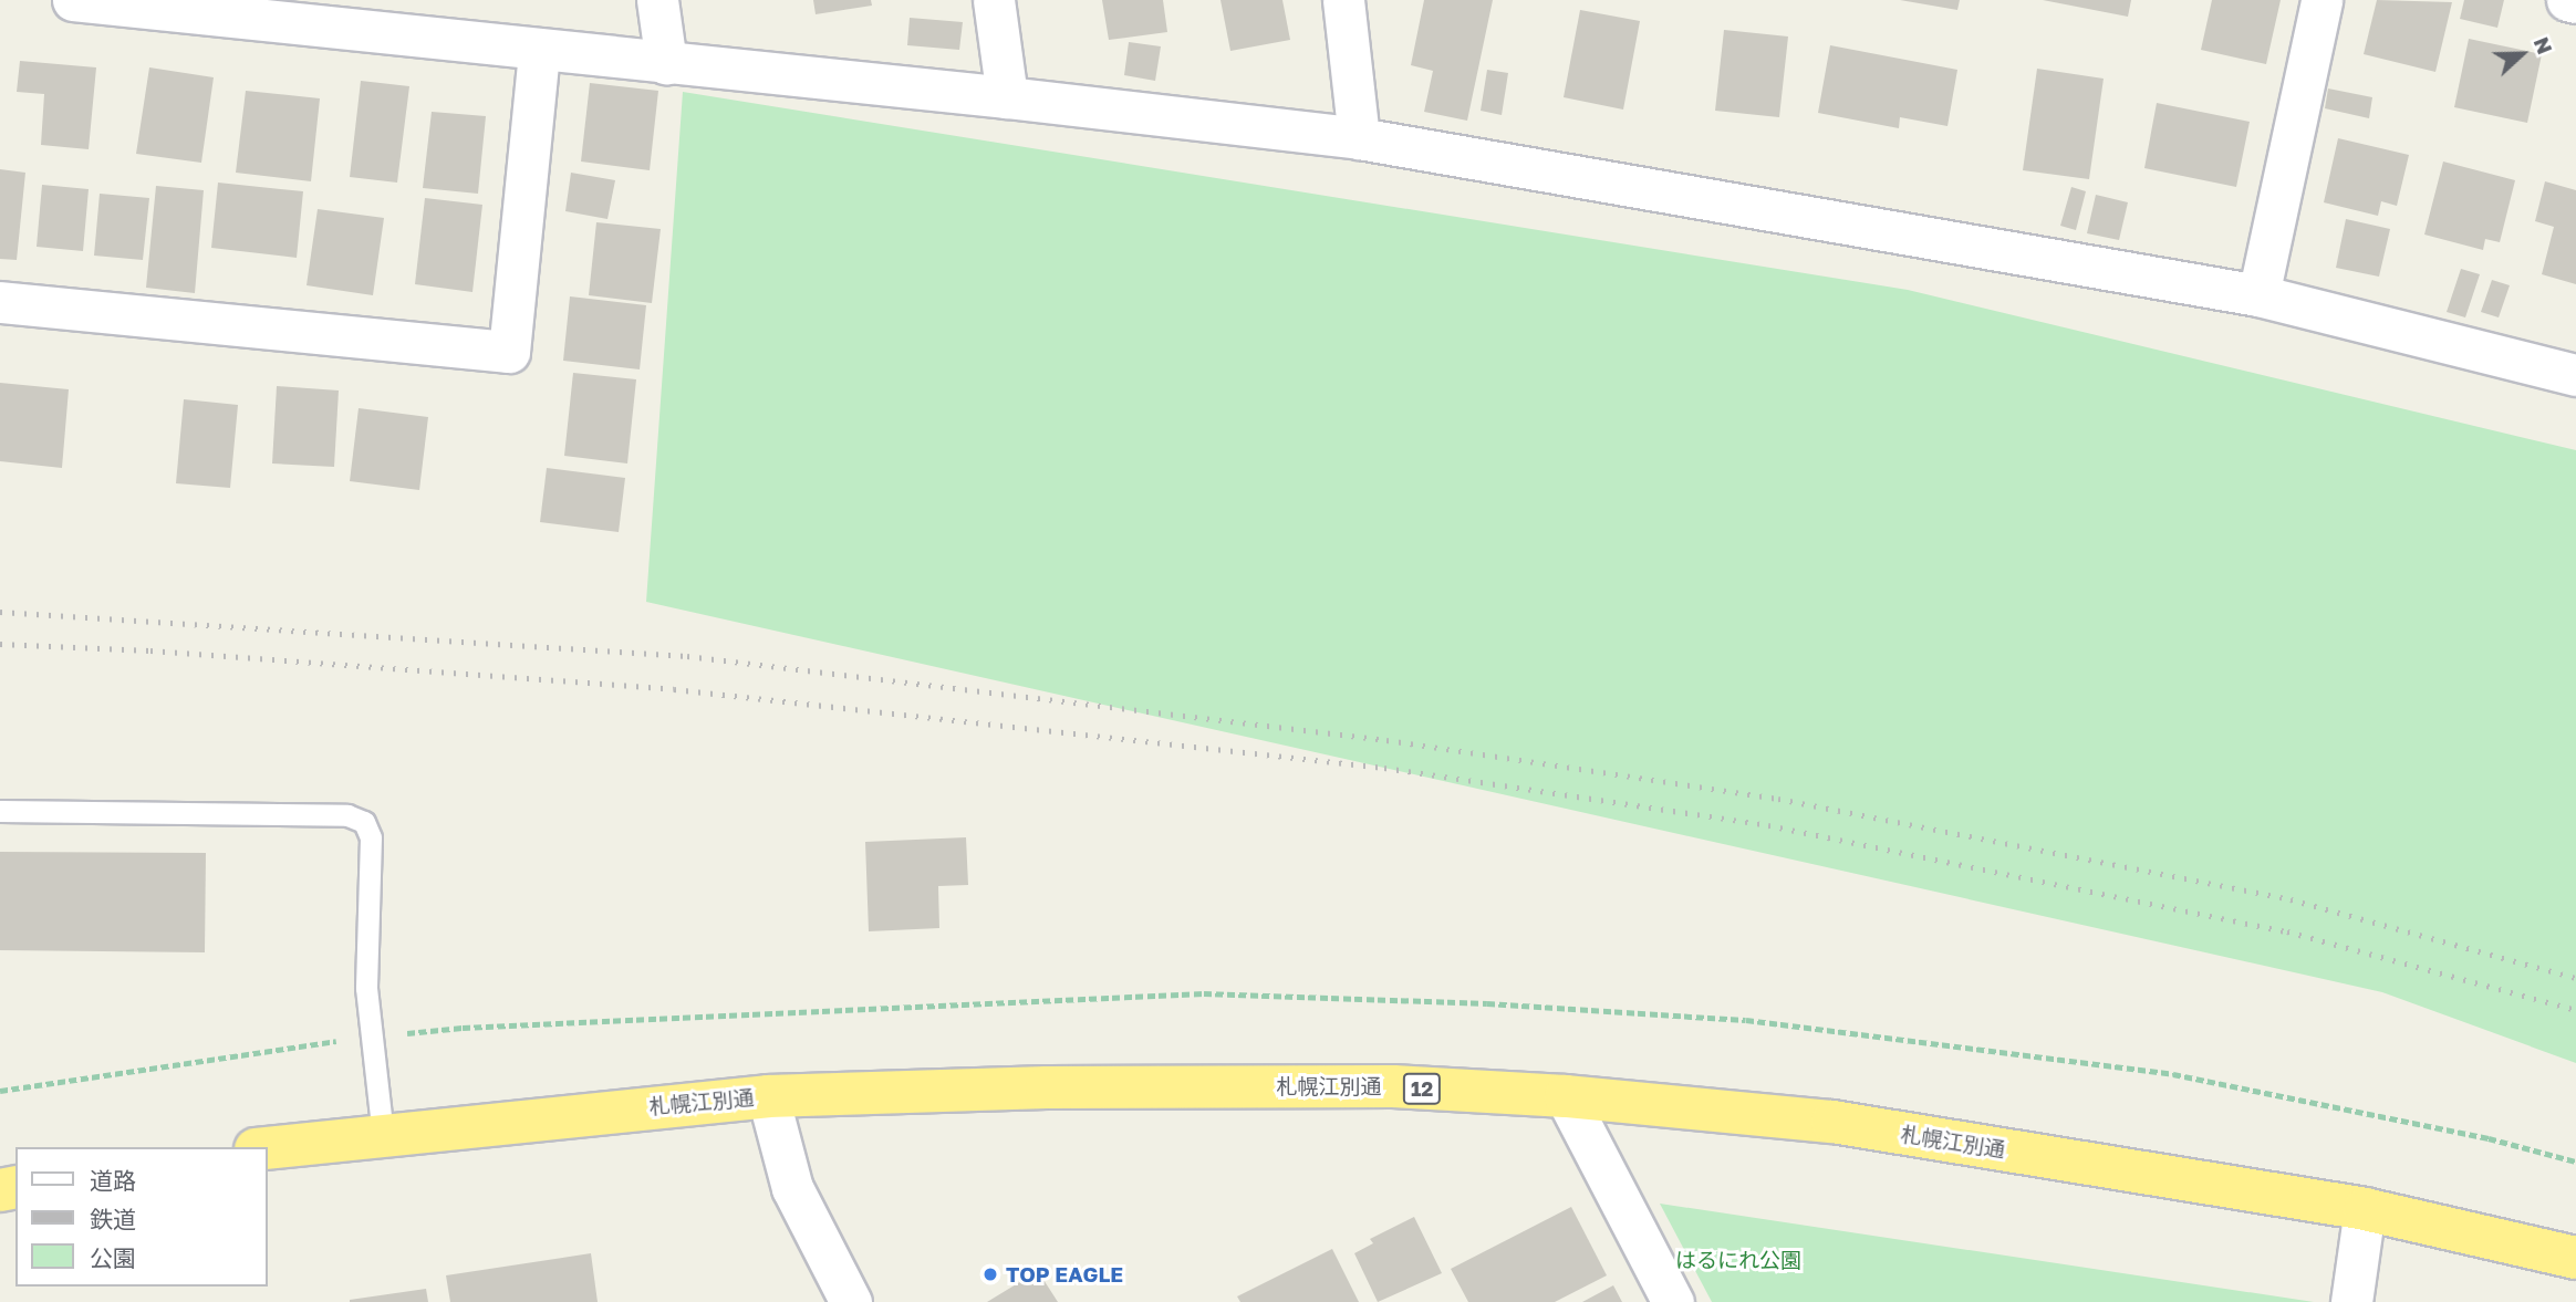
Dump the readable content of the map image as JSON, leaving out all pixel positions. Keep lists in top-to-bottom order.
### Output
{
  "streets": {
    "highway": ["札幌江別通", "12"]
  },
  "parks": ["はるにれ公園"],
  "places": ["TOP EAGLE"],
  "legend": ["道路", "鉄道", "公園"],
  "north": "right"
}
